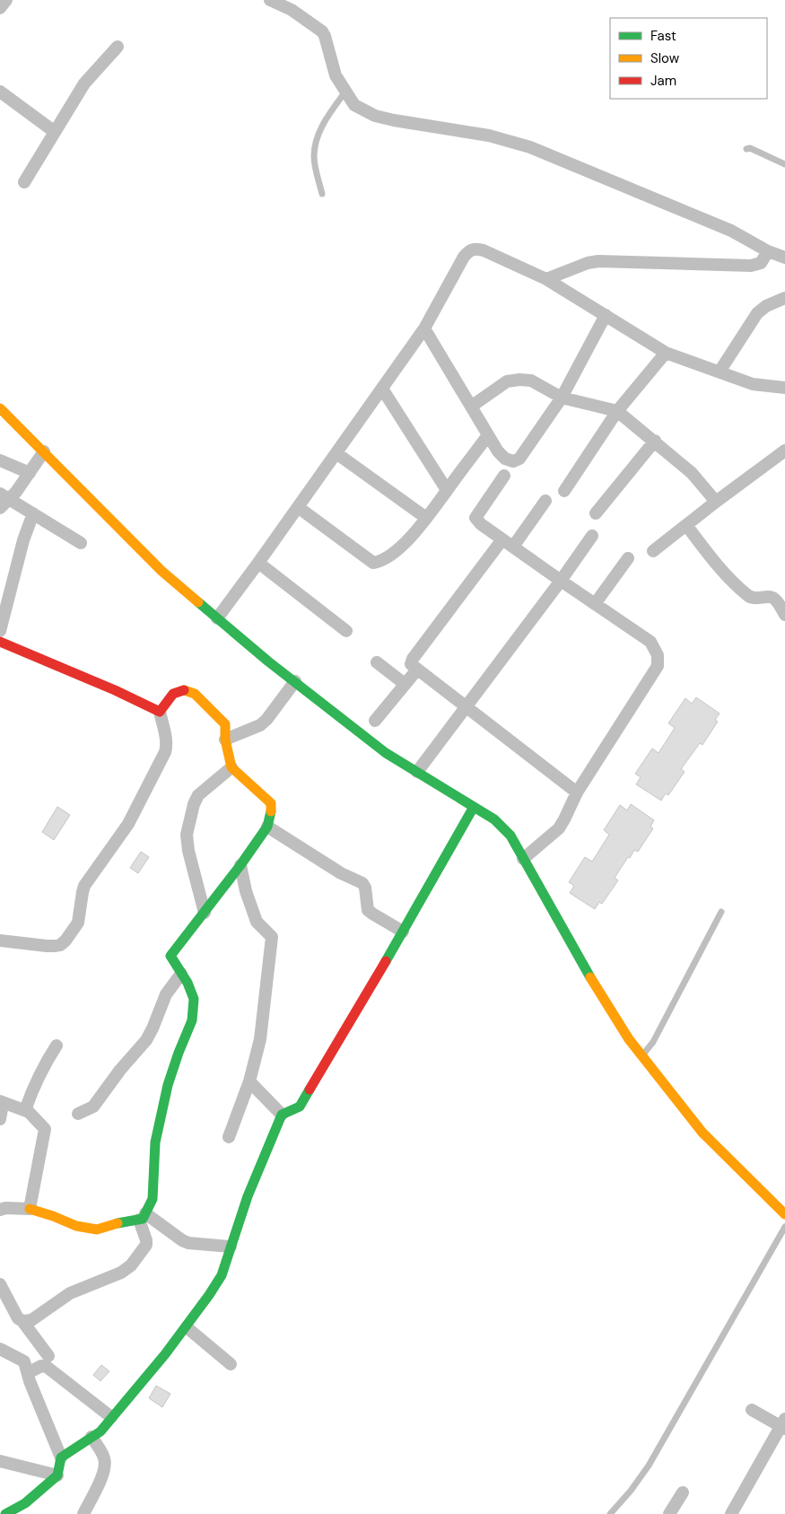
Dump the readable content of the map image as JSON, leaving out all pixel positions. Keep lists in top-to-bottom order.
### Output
{
  "legend": ["Fast", "Slow", "Jam"]
}
